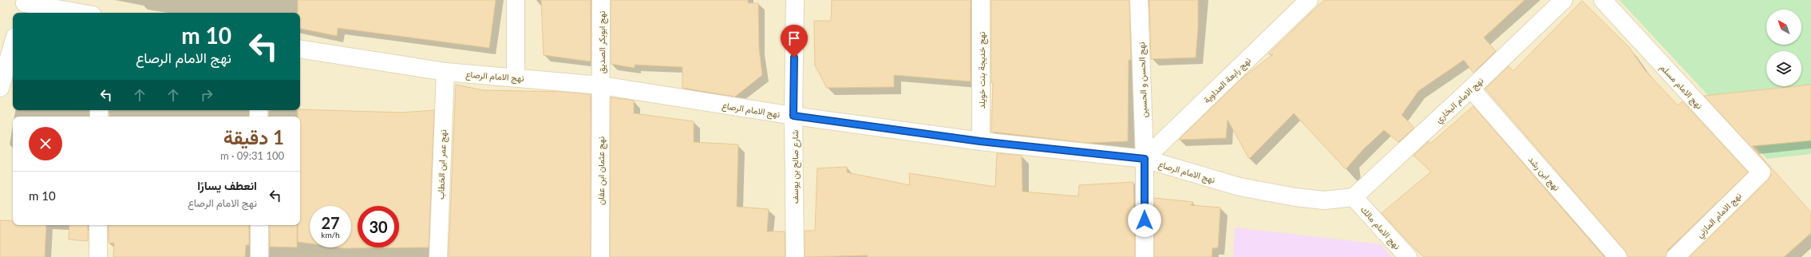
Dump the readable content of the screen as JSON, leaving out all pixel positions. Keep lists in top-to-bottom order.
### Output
{
  "streets": {
    "street": [
      "نهج ابوبكر الصديق",
      "نهج خديجة بنت خويلد",
      "نهج الامام الرصاع",
      "نهج الحسن و الحسين",
      "نهج رابعة العداوية",
      "نهج الامام مسلم",
      "نهج الامام البخاري",
      "نهج عمر ابن الخطاب",
      "شارع صالح بن يوسف",
      "نهج عثمان ابن عفان",
      "نهج ابن رشد",
      "نهج الامام المازني",
      "نهج الامام مالك"
    ]
  },
  "crossings": [
    ["نهج ابوبكر الصديق", "نهج الامام الرصاع"],
    ["نهج ابوبكر الصديق", "نهج عثمان ابن عفان"],
    ["نهج خديجة بنت خويلد", "نهج الامام الرصاع"],
    ["نهج الامام الرصاع", "نهج الحسن و الحسين"],
    ["نهج الامام الرصاع", "نهج رابعة العداوية"],
    ["نهج الامام الرصاع", "نهج الامام البخاري"],
    ["نهج الامام الرصاع", "نهج عمر ابن الخطاب"],
    ["نهج الامام الرصاع", "شارع صالح بن يوسف"],
    ["نهج الامام الرصاع", "نهج عثمان ابن عفان"],
    ["نهج الامام الرصاع", "نهج الامام مالك"],
    ["نهج الحسن و الحسين", "نهج رابعة العداوية"],
    ["نهج الامام مسلم", "نهج الامام المازني"],
    ["نهج الامام البخاري", "نهج ابن رشد"],
    ["نهج الامام البخاري", "نهج الامام مالك"]
  ],
  "north": "top left",
  "page": {
    "turn": ["10 m", "نهج الامام الرصاع"],
    "heading": ["1 دقيقة", "100 m · 09:31"],
    "list": [
      {
        "name": "انعطف يسارًا",
        "note": "نهج الامام الرصاع",
        "value": "10 m"
      }
    ],
    "speed": "27 km/h",
    "limit": "30"
  }
}
